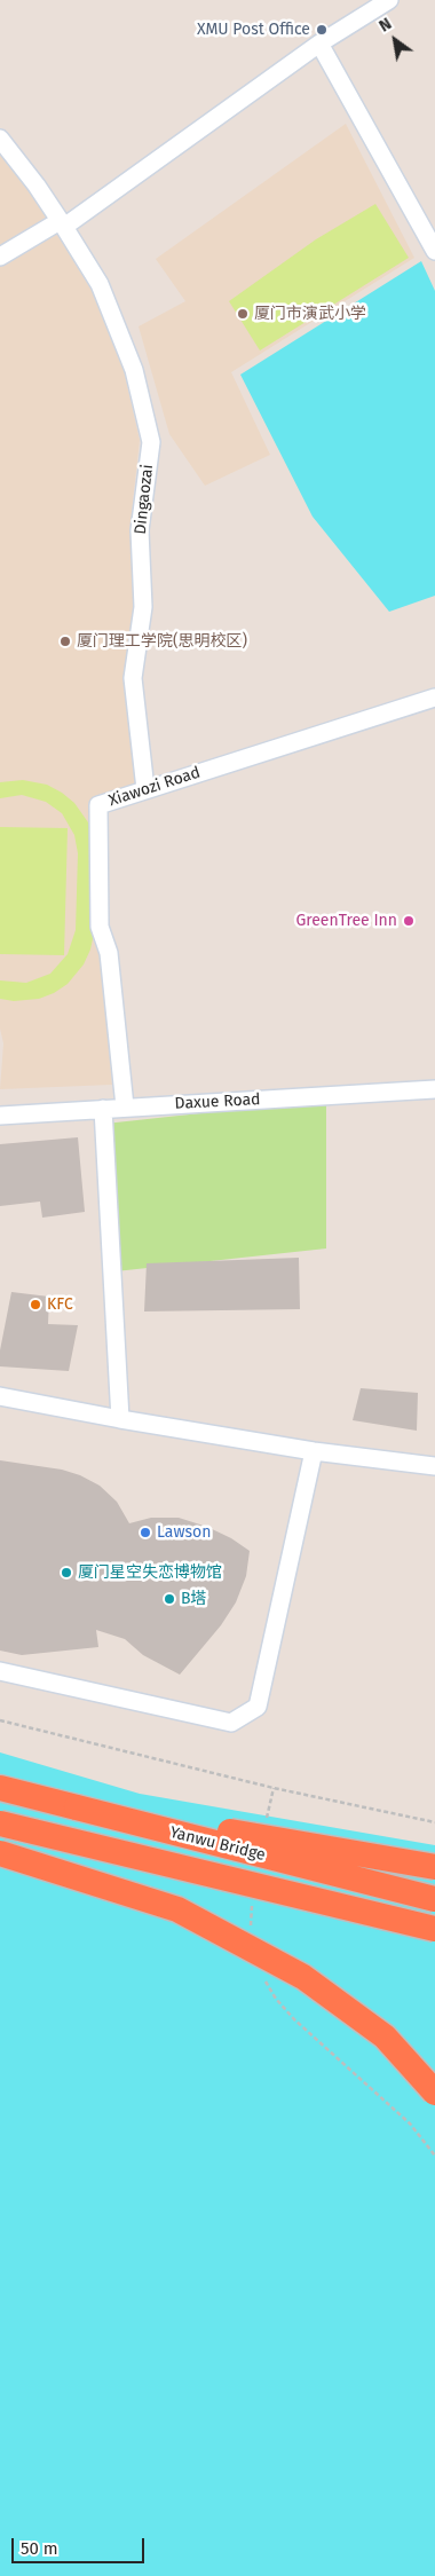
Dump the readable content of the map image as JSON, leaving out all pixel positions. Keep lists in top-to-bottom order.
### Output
{
  "streets": {
    "highway": ["Yanwu Bridge"],
    "street": ["Dingaozai", "Xiawozi Road", "Daxue Road"]
  },
  "crossings": [
    ["Dingaozai", "Xiawozi Road"],
    ["Xiawozi Road", "Daxue Road"]
  ],
  "places": [
    "XMU Post Office",
    "厦门市演武小学",
    "厦门理工学院(思明校区)",
    "GreenTree Inn",
    "KFC",
    "Lawson",
    "厦门星空失恋博物馆",
    "B塔"
  ],
  "scale_bar": "50 m",
  "north": "top left"
}
